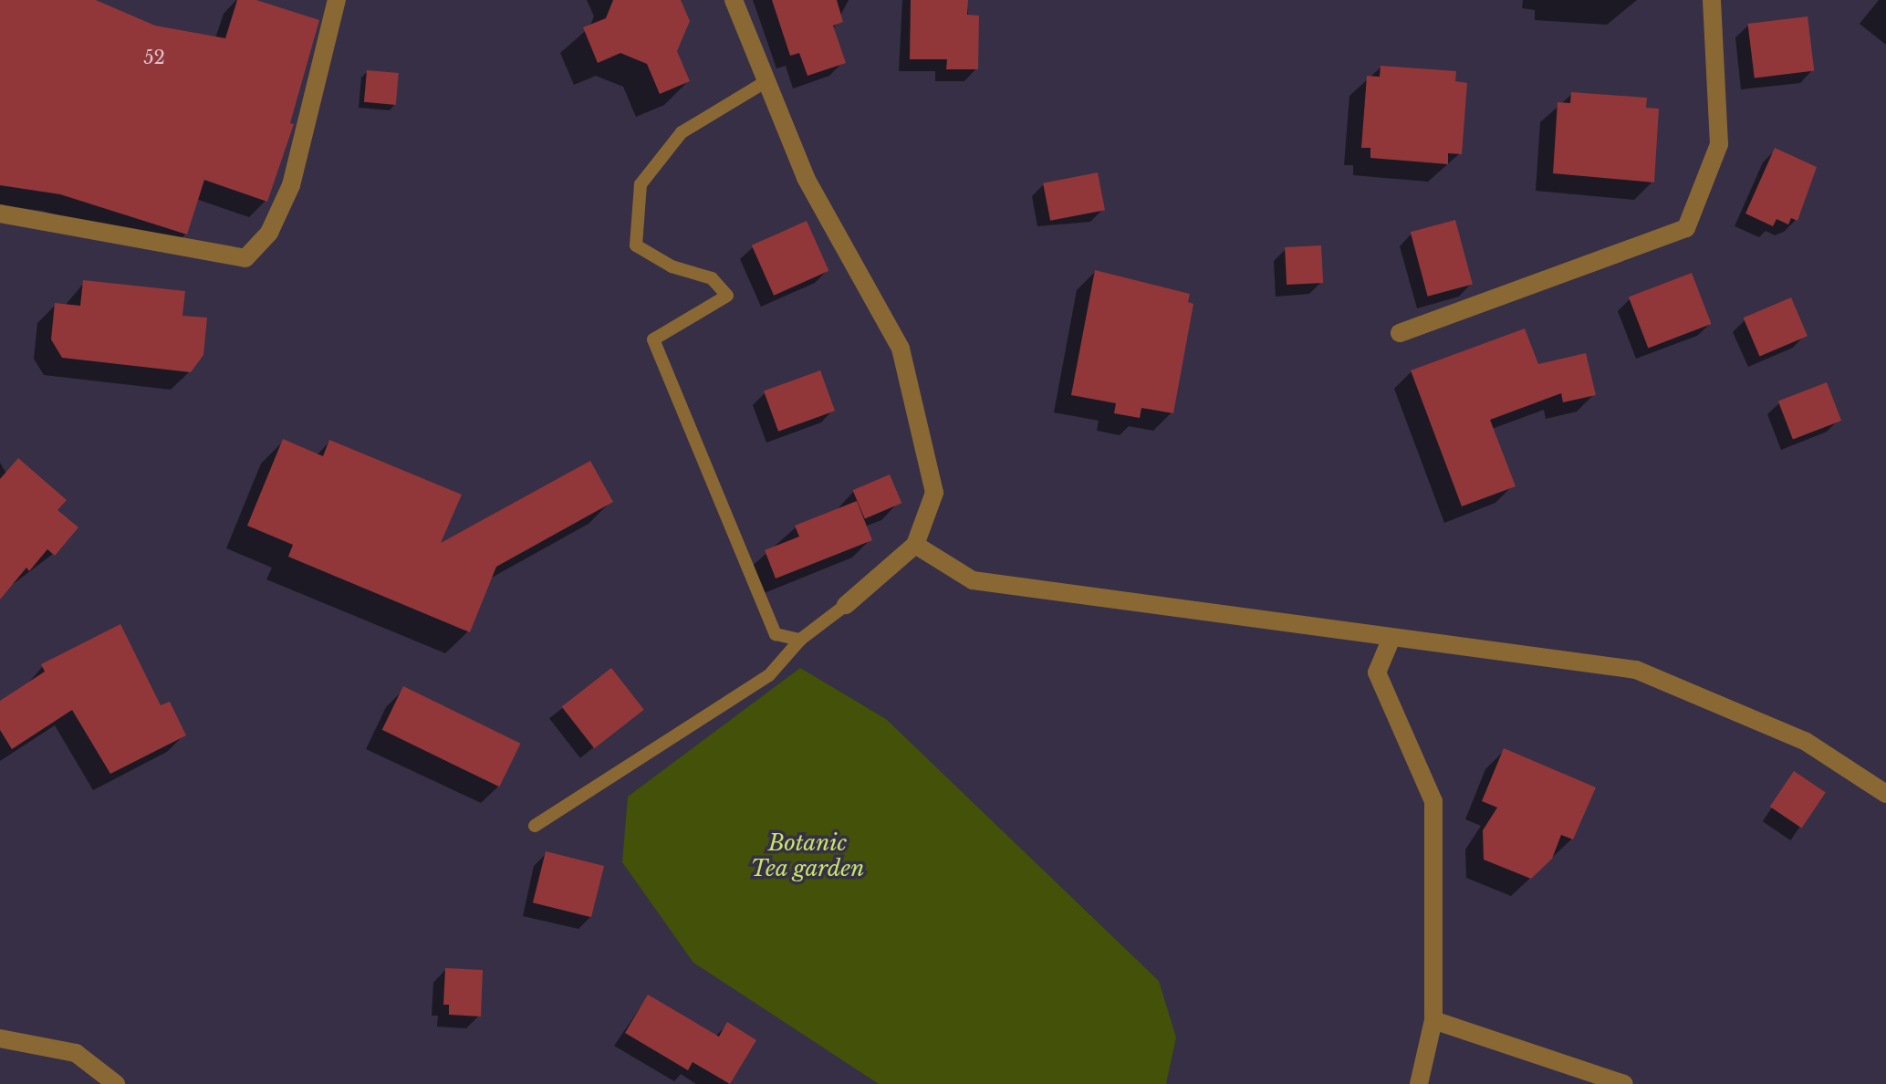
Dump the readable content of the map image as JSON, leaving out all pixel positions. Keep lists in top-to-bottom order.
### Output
{
  "parks": ["Botanic Tea garden"],
  "house_numbers": ["52"]
}
